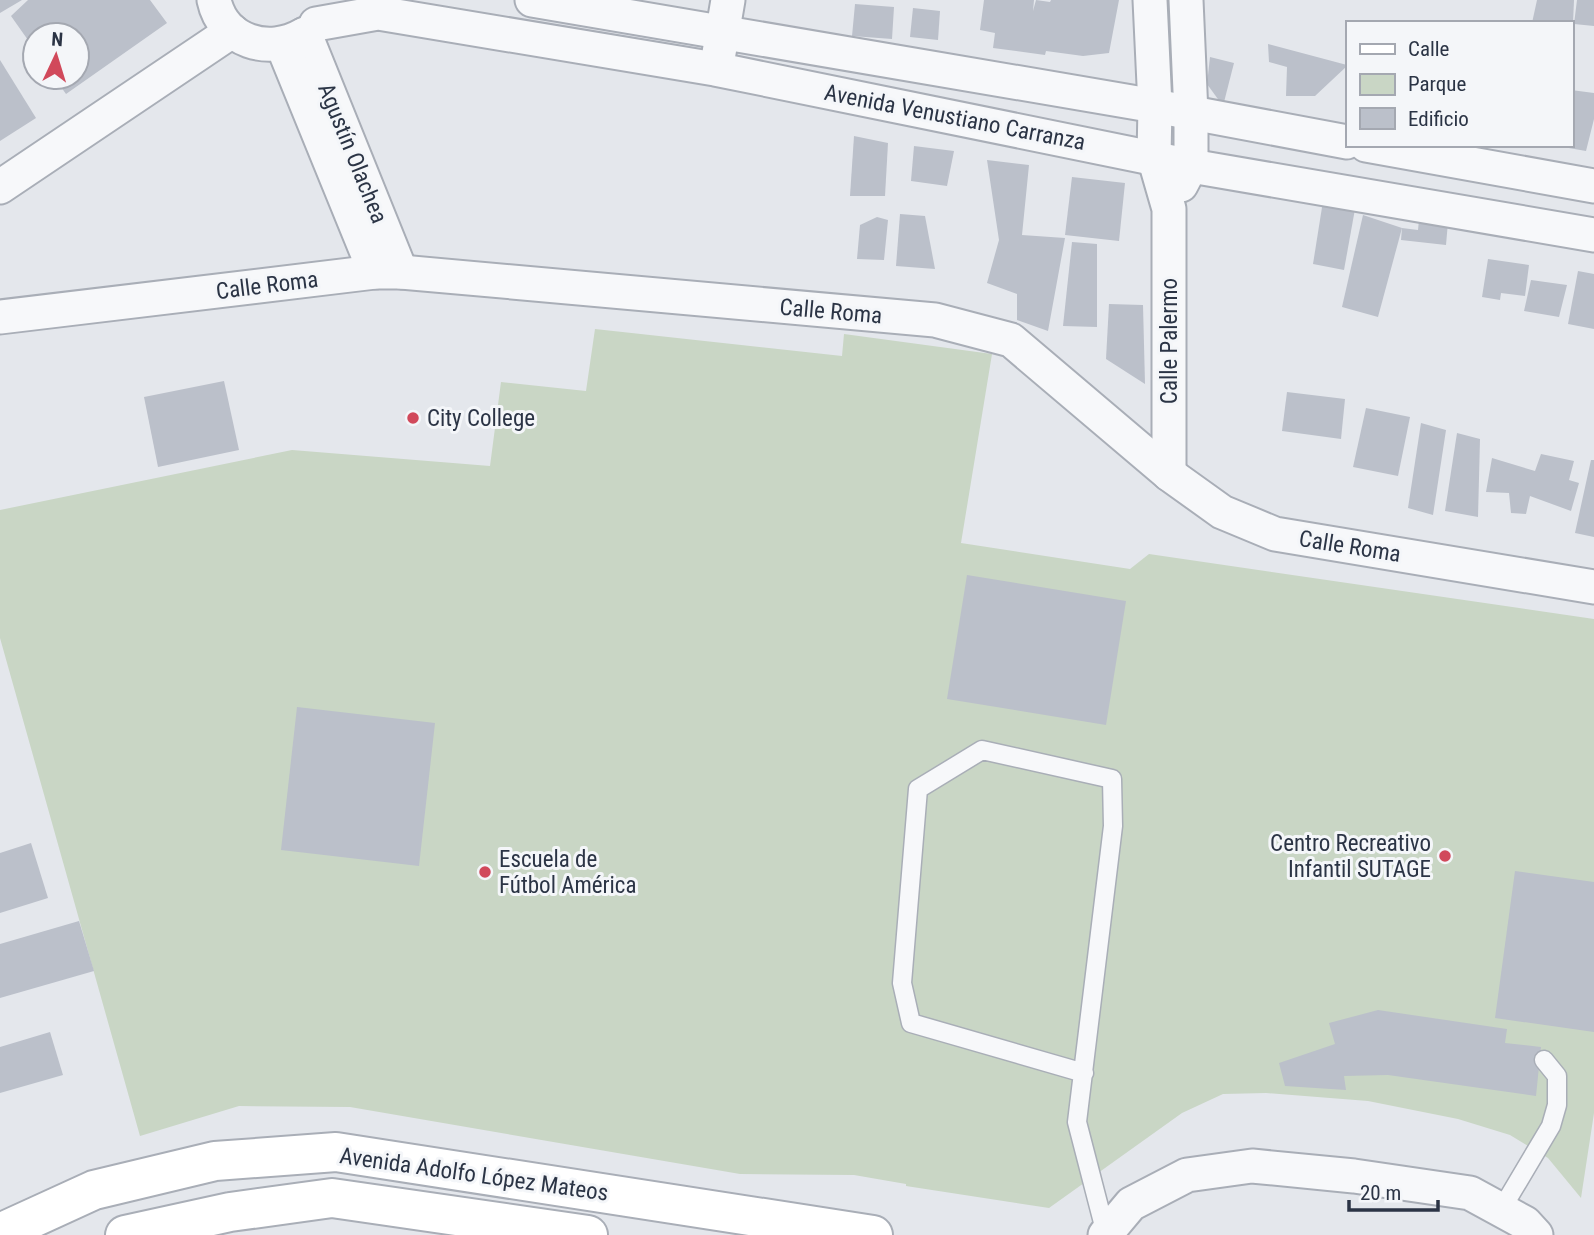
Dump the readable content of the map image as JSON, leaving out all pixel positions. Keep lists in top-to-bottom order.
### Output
{
  "streets": {
    "main road": ["Avenida Adolfo López Mateos"],
    "street": [
      "Avenida Venustiano Carranza",
      "Agustín Olachea",
      "Calle Roma",
      "Calle Palermo"
    ]
  },
  "crossings": [
    ["Avenida Venustiano Carranza", "Agustín Olachea"],
    ["Avenida Venustiano Carranza", "Calle Palermo"],
    ["Agustín Olachea", "Calle Roma"],
    ["Calle Roma", "Calle Palermo"]
  ],
  "places": ["City College", "Centro Recreativo Infantil SUTAGE", "Escuela de Fútbol América"],
  "legend": ["Calle", "Parque", "Edificio"],
  "scale_bar": "20 m",
  "north": "top"
}
